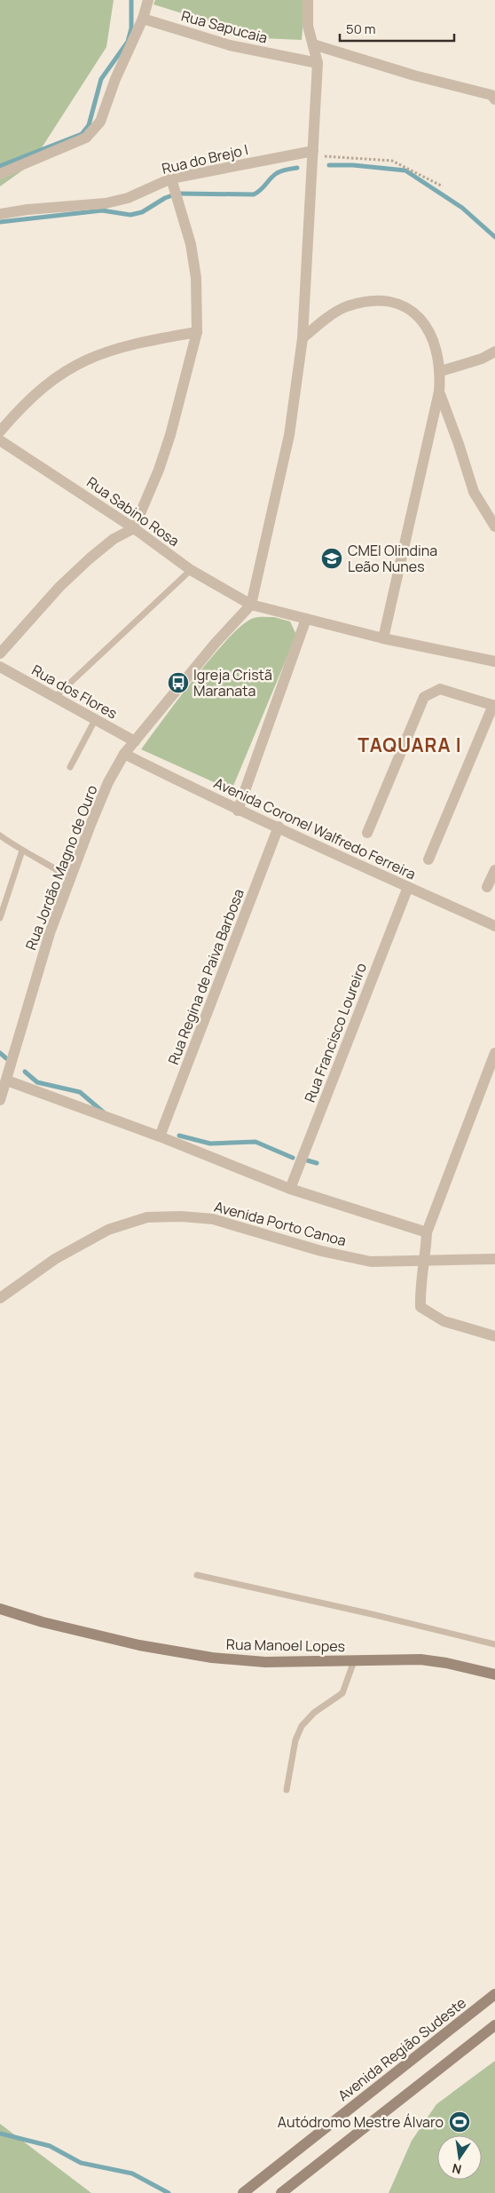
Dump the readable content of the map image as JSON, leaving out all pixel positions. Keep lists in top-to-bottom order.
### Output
{
  "streets": {
    "street": [
      "Rua Sapucaia",
      "Rua do Brejo I",
      "Rua Sabino Rosa",
      "Rua dos Flores",
      "Avenida Coronel Walfredo Ferreira",
      "Rua Jordão Magno de Ouro",
      "Rua Regina de Paiva Barbosa",
      "Rua Francisco Loureiro",
      "Avenida Porto Canoa",
      "Rua Manoel Lopes",
      "Avenida Região Sudeste"
    ]
  },
  "crossings": [
    ["Rua Sabino Rosa", "Rua Jordão Magno de Ouro"],
    ["Rua dos Flores", "Rua Jordão Magno de Ouro"],
    ["Avenida Coronel Walfredo Ferreira", "Rua Jordão Magno de Ouro"],
    ["Avenida Coronel Walfredo Ferreira", "Rua Regina de Paiva Barbosa"],
    ["Avenida Coronel Walfredo Ferreira", "Rua Francisco Loureiro"]
  ],
  "districts": ["TAQUARA I"],
  "places": {
    "school or university": ["CMEI Olindina Leão Nunes"],
    "bus stop": ["Igreja Cristã Maranata"],
    "sports": ["Autódromo Mestre Álvaro"]
  },
  "scale_bar": "50 m",
  "north": "bottom"
}
